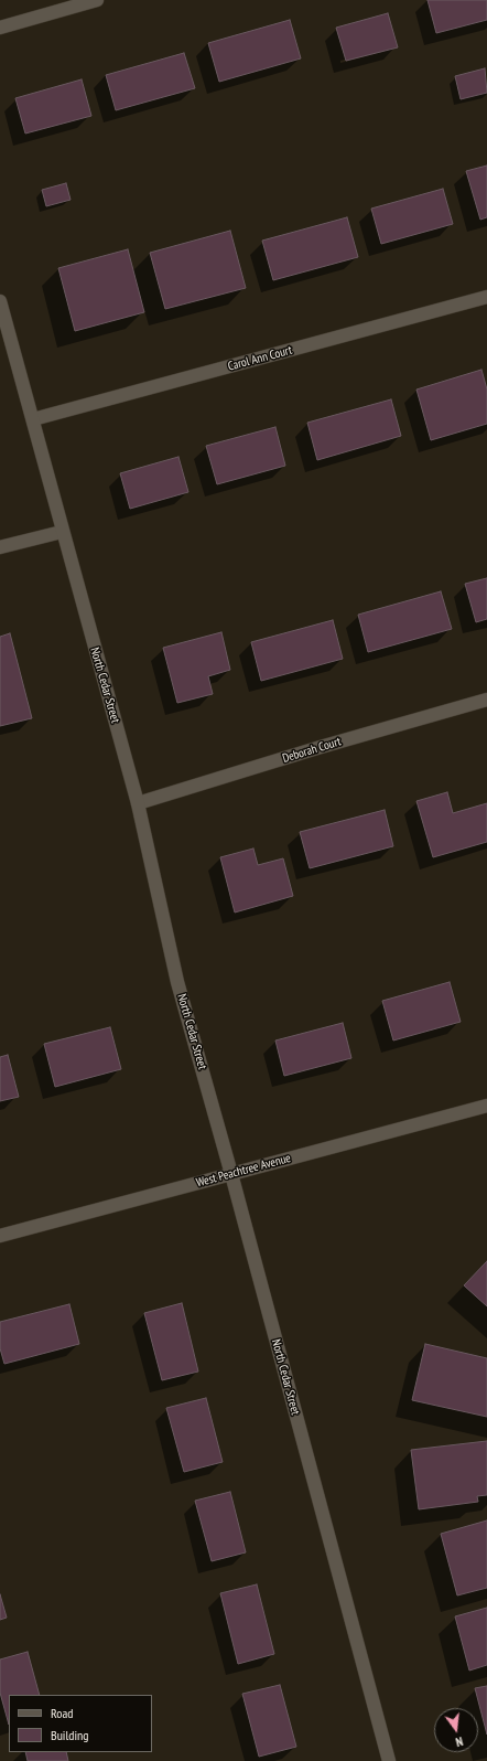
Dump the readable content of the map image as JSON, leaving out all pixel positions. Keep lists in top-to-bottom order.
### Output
{
  "streets": {
    "street": [
      "Carol Ann Court",
      "North Cedar Street",
      "Deborah Court",
      "West Peachtree Avenue"
    ]
  },
  "crossings": [
    ["Carol Ann Court", "North Cedar Street"],
    ["North Cedar Street", "Deborah Court"],
    ["North Cedar Street", "West Peachtree Avenue"]
  ],
  "legend": ["Road", "Building"],
  "north": "bottom"
}
